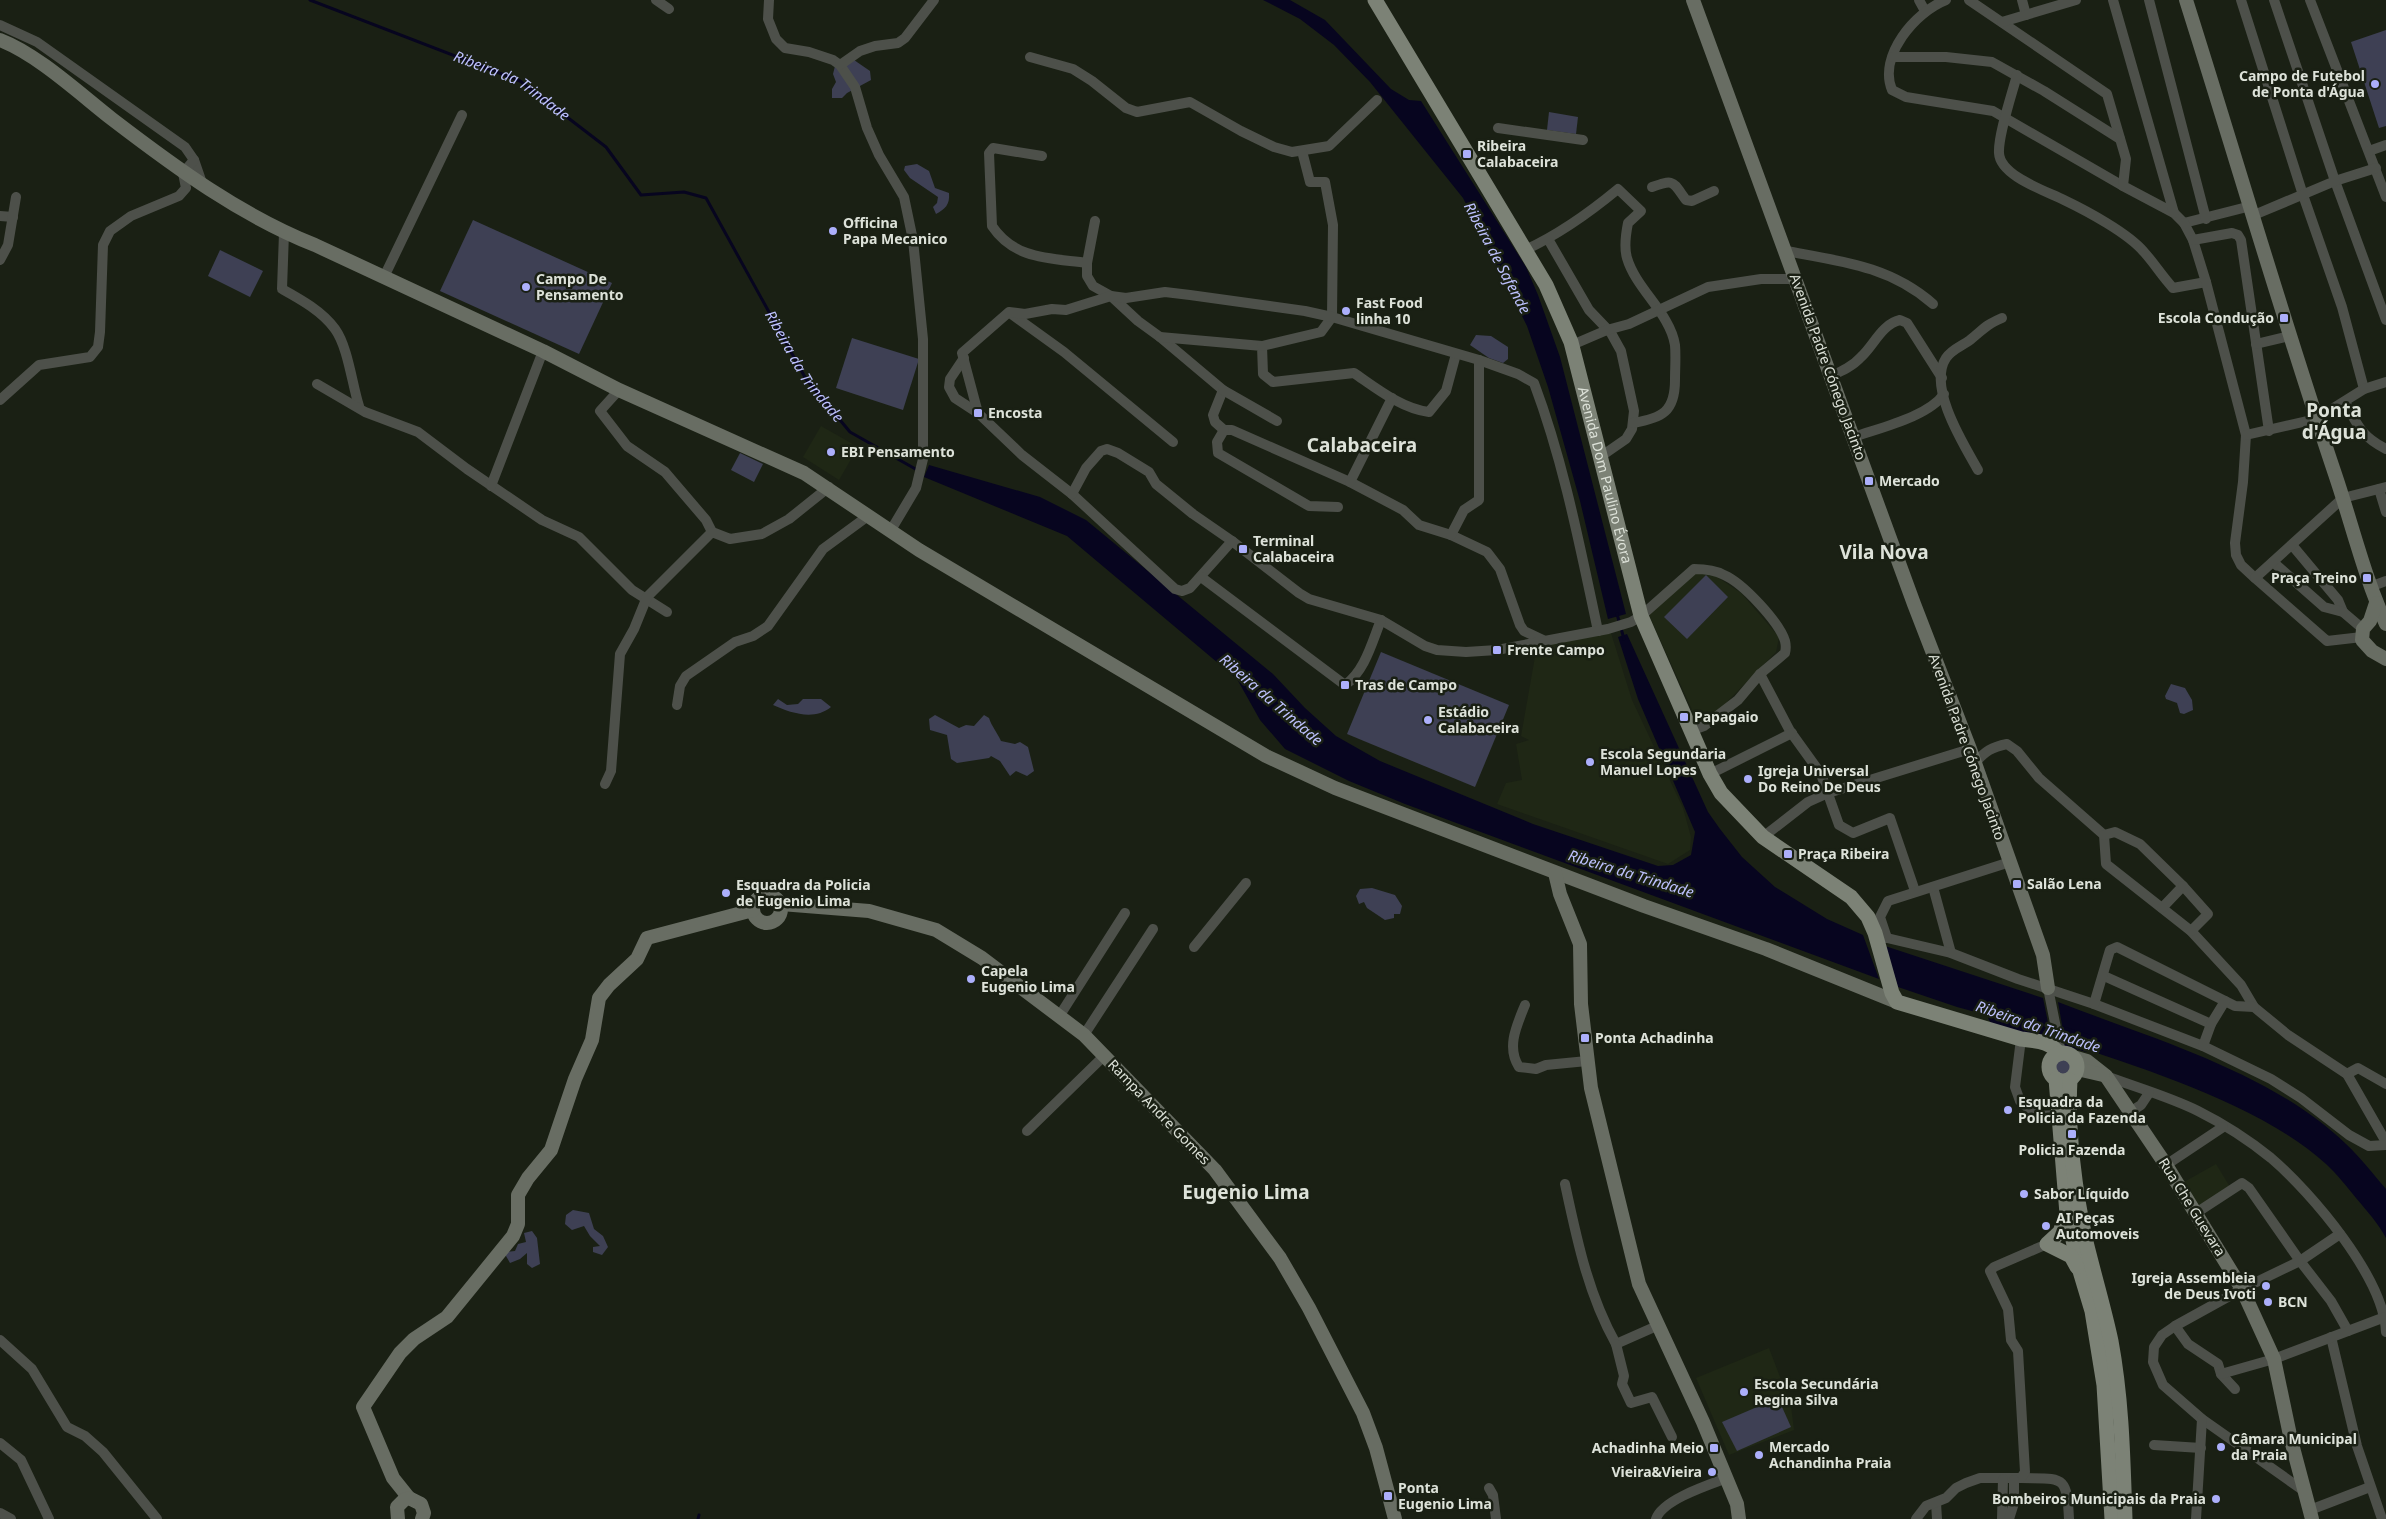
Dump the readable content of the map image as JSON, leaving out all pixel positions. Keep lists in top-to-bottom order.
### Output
{
  "streets": {
    "main road": ["Avenida Dom Paulino Évora"],
    "street": ["Avenida Padre Cónego Jacinto", "Rampa Andre Gomes", "Rua Che Guevara"]
  },
  "districts": [
    "Ponta d'Água",
    "Calabaceira",
    "Vila Nova",
    "Eugenio Lima"
  ],
  "water": ["Ribeira da Trindade", "Ribeira de Safende"],
  "places": {
    "other": [
      "Campo de Futebol de Ponta d'Água",
      "Officina Papa Mecanico",
      "Campo De Pensamento",
      "Fast Food linha 10",
      "EBI Pensamento",
      "Estádio Calabaceira",
      "Escola Segundaria Manuel Lopes",
      "Igreja Universal Do Reino De Deus",
      "Esquadra da Policia de Eugenio Lima",
      "Capela Eugenio Lima",
      "Esquadra da Policia da Fazenda",
      "Sabor Líquido",
      "AI Peças Automoveis",
      "Igreja Assembleia de Deus Ivoti",
      "BCN",
      "Escola Secundária Regina Silva",
      "Câmara Municipal da Praia",
      "Mercado Achandinha Praia",
      "Vieira&Vieira",
      "Bombeiros Municipais da Praia"
    ],
    "transit": [
      "Ribeira Calabaceira",
      "Escola Condução",
      "Encosta",
      "Mercado",
      "Terminal Calabaceira",
      "Praça Treino",
      "Frente Campo",
      "Tras de Campo",
      "Papagaio",
      "Praça Ribeira",
      "Salão Lena",
      "Ponta Achadinha",
      "Policia Fazenda",
      "Achadinha Meio",
      "Ponta Eugenio Lima"
    ]
  }
}
